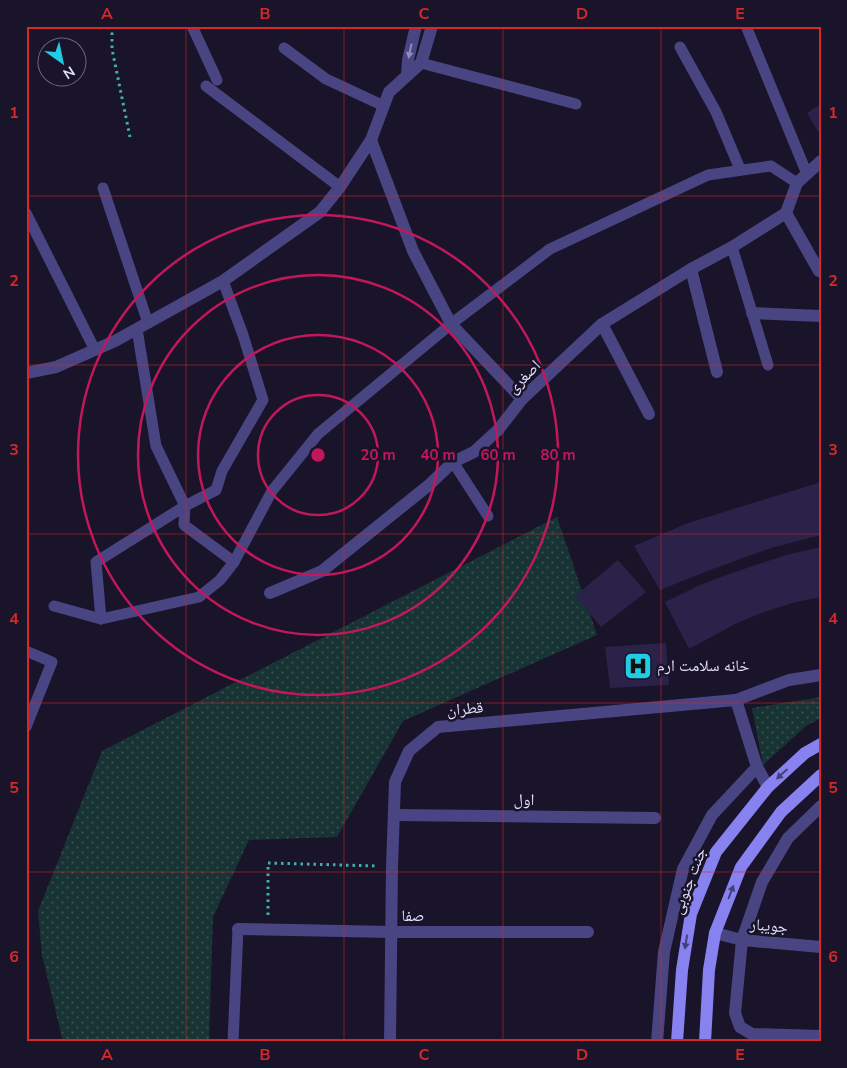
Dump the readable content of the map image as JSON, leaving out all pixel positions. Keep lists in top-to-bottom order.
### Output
{
  "streets": {
    "main road": ["جنت جنوبی"],
    "street": [
      "اصغری",
      "قطران",
      "اول",
      "صفا",
      "جویبار"
    ]
  },
  "crossings": [
    ["قطران", "اول"],
    ["قطران", "صفا"]
  ],
  "places": {
    "hospital": ["خانه سلامت ارم"]
  },
  "north": "bottom right",
  "grid": {
    "columns": [
      "A",
      "B",
      "C",
      "D",
      "E"
    ],
    "rows": [
      "1",
      "2",
      "3",
      "4",
      "5",
      "6"
    ]
  },
  "rings": [
    "20 m",
    "40 m",
    "60 m",
    "80 m"
  ]
}
